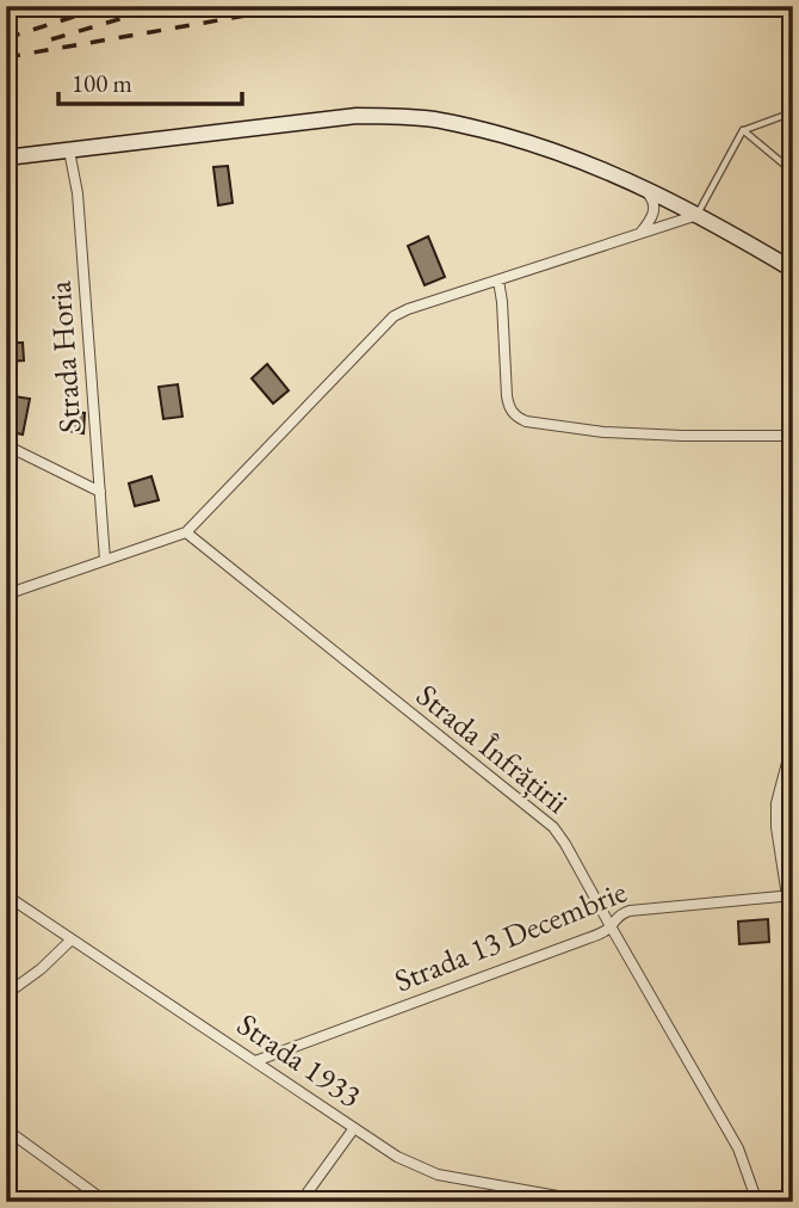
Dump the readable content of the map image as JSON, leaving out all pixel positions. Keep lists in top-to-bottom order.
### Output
{
  "streets": {
    "street": [
      "Strada Horia",
      "Strada Înfrățirii",
      "Strada 13 Decembrie",
      "Strada 1933"
    ]
  },
  "crossings": [
    ["Strada Înfrățirii", "Strada 13 Decembrie"],
    ["Strada 13 Decembrie", "Strada 1933"]
  ],
  "scale_bar": "100 m"
}
